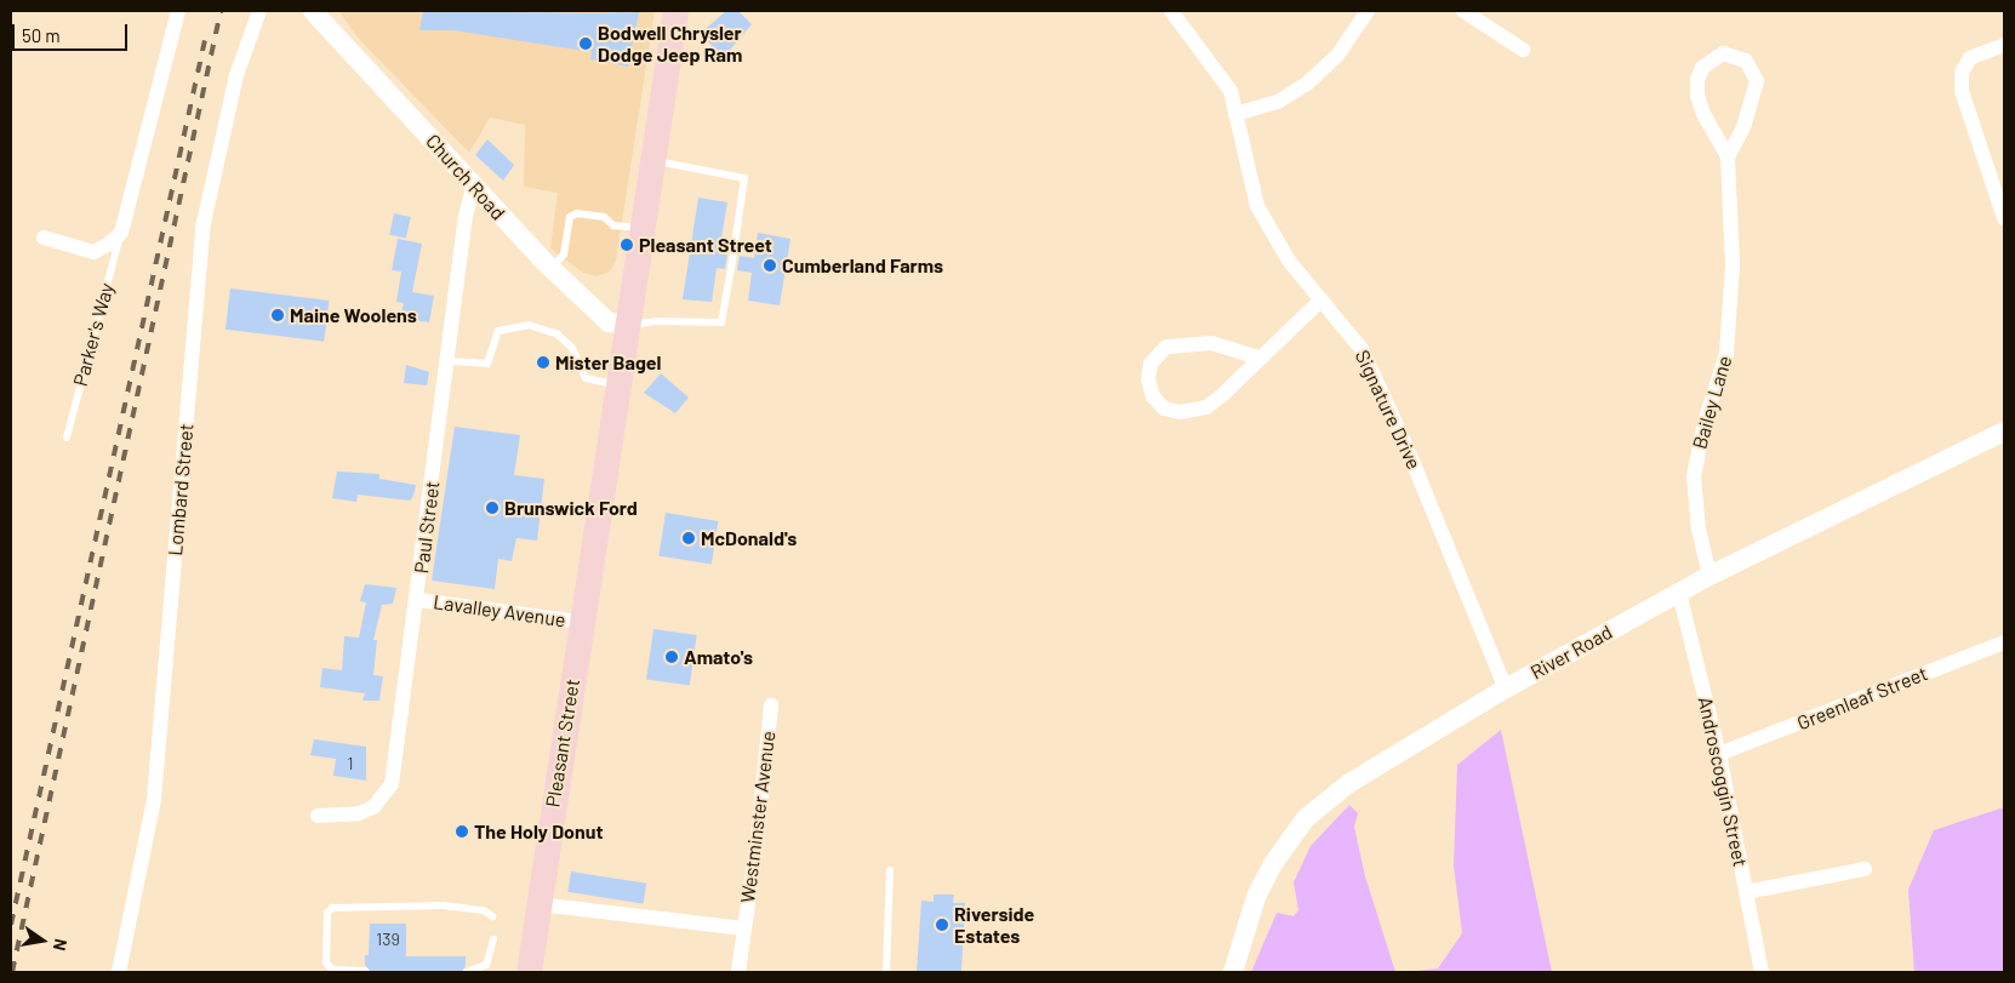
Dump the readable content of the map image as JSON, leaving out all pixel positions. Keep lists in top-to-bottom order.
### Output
{
  "streets": {
    "highway": ["Pleasant Street"],
    "street": [
      "Church Road",
      "Bailey Lane",
      "Signature Drive",
      "Lombard Street",
      "Paul Street",
      "Lavalley Avenue",
      "River Road",
      "Greenleaf Street",
      "Androscoggin Street",
      "Westminster Avenue"
    ],
    "lane": ["Parker's Way"]
  },
  "crossings": [
    ["Church Road", "Paul Street"],
    ["Church Road", "Pleasant Street"],
    ["Bailey Lane", "River Road"],
    ["Signature Drive", "River Road"],
    ["Paul Street", "Lavalley Avenue"],
    ["Lavalley Avenue", "Pleasant Street"],
    ["River Road", "Androscoggin Street"],
    ["Greenleaf Street", "Androscoggin Street"],
    ["Pleasant Street", "Westminster Avenue"]
  ],
  "places": [
    "Bodwell Chrysler Dodge Jeep Ram",
    "Pleasant Street",
    "Cumberland Farms",
    "Maine Woolens",
    "Mister Bagel",
    "Brunswick Ford",
    "McDonald's",
    "Amato's",
    "The Holy Donut",
    "Riverside Estates"
  ],
  "house_numbers": ["1", "139"],
  "scale_bar": "50 m",
  "north": "right"
}
